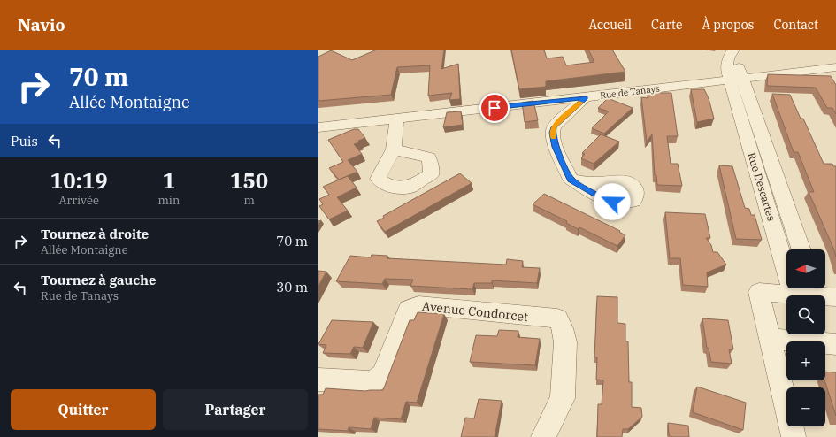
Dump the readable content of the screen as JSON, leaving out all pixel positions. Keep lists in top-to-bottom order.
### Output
{
  "streets": {
    "street": ["Rue de Tanays", "Rue Descartes", "Avenue Condorcet"]
  },
  "crossings": [
    ["Rue de Tanays", "Rue Descartes"]
  ],
  "north": "left",
  "page": {
    "header": "Navio",
    "nav": [
      "Accueil",
      "Carte",
      "À propos",
      "Contact"
    ],
    "turn": ["70 m", "Allée Montaigne"],
    "then": "Puis",
    "eta": [
      "10:19",
      "Arrivée",
      "1",
      "min",
      "150",
      "m"
    ],
    "list": [
      {
        "name": "Tournez à droite",
        "note": "Allée Montaigne",
        "value": "70 m"
      },
      {
        "name": "Tournez à gauche",
        "note": "Rue de Tanays",
        "value": "30 m"
      }
    ],
    "map_buttons": ["+", "−"],
    "buttons": ["Quitter", "Partager"]
  }
}
